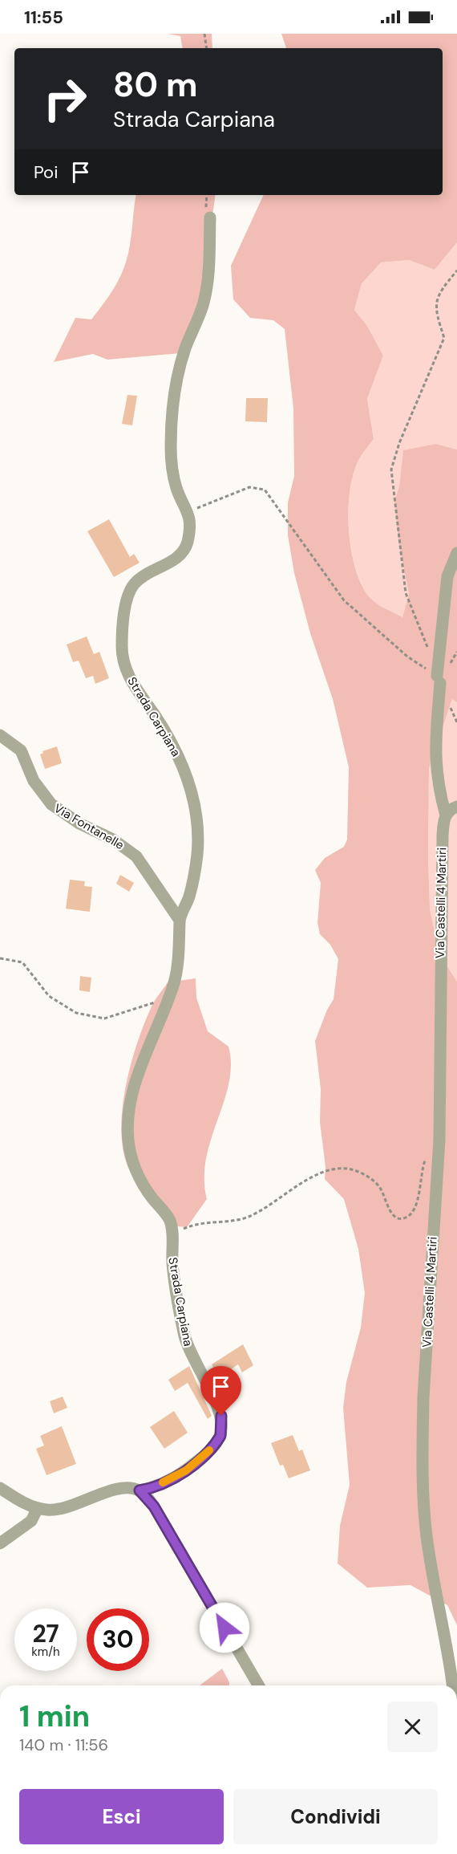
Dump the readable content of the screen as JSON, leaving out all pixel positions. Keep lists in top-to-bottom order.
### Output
{
  "streets": {
    "street": ["Strada Carpiana", "Via Fontanelle", "Via Castelli 4 Martiri"]
  },
  "crossings": [
    ["Strada Carpiana", "Via Fontanelle"]
  ],
  "page": {
    "status": "11:55",
    "turn": ["80 m", "Strada Carpiana"],
    "then": "Poi",
    "speed": "27 km/h",
    "limit": "30",
    "heading": ["1 min", "140 m · 11:56"],
    "buttons": ["Esci", "Condividi"]
  }
}
